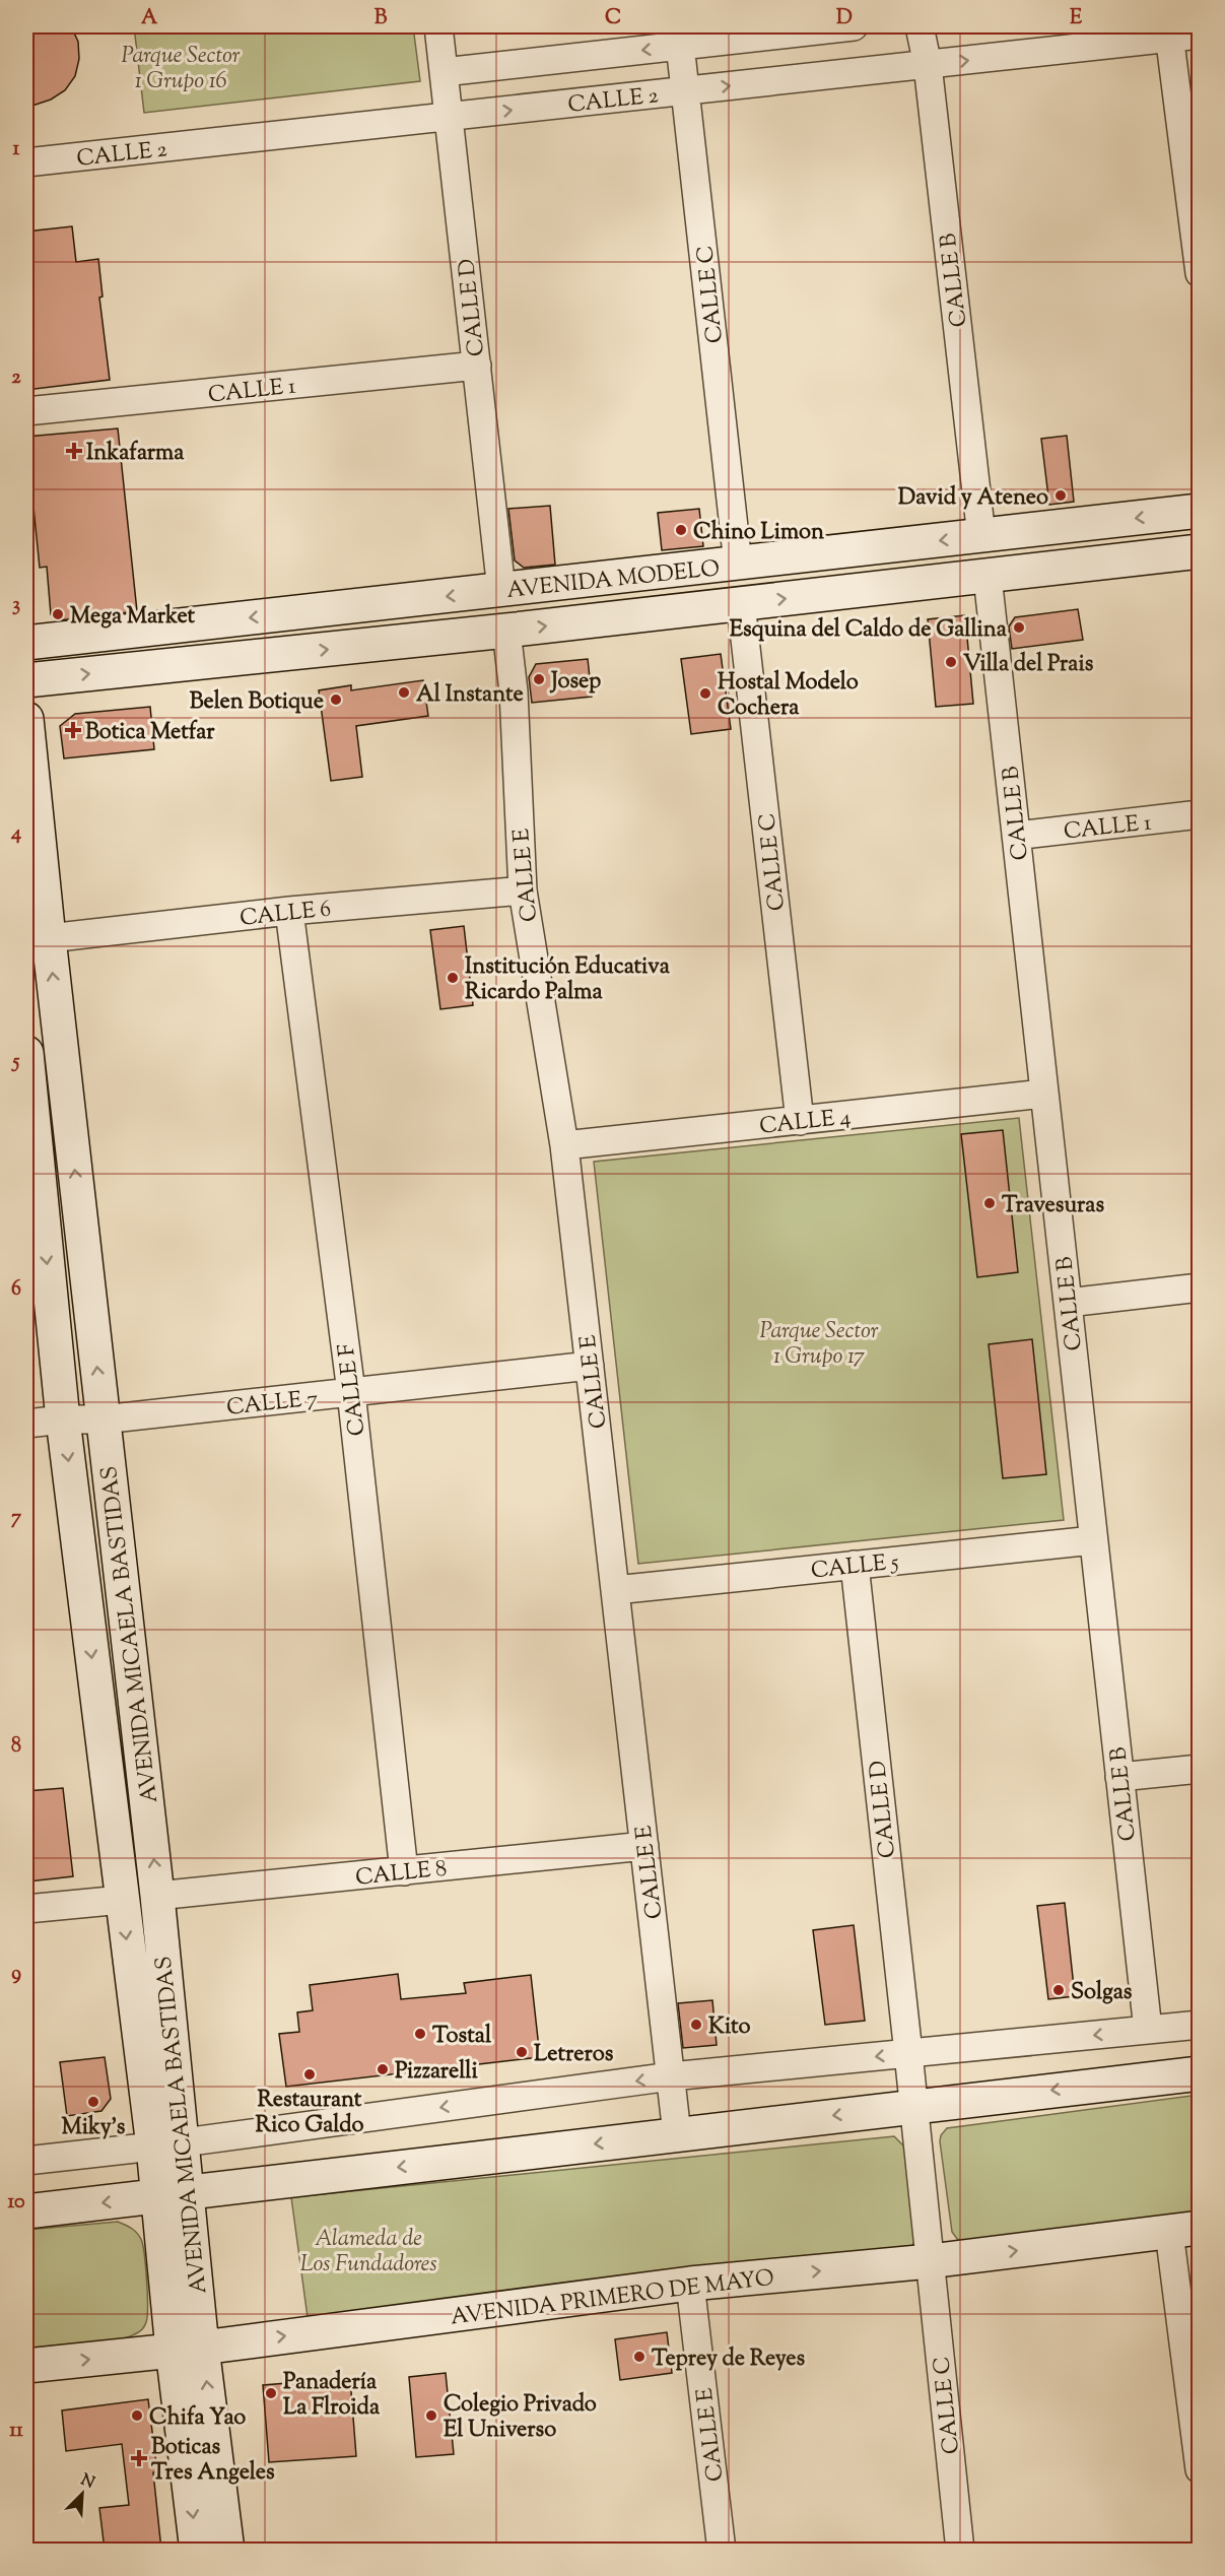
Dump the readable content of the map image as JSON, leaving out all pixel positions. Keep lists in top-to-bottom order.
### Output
{
  "streets": {
    "main road": ["AVENIDA MODELO", "AVENIDA MICAELA BASTIDAS", "AVENIDA PRIMERO DE MAYO"],
    "street": [
      "CALLE 2",
      "CALLE B",
      "CALLE C",
      "CALLE D",
      "CALLE 1",
      "CALLE E",
      "CALLE 6",
      "CALLE 4",
      "CALLE F",
      "CALLE 7",
      "CALLE 5",
      "CALLE 8"
    ]
  },
  "crossings": [
    ["CALLE 2", "CALLE B"],
    ["CALLE 2", "CALLE C"],
    ["CALLE 2", "CALLE D"],
    ["CALLE B", "CALLE 1"],
    ["CALLE B", "AVENIDA MODELO"],
    ["CALLE B", "CALLE 4"],
    ["CALLE B", "CALLE 5"],
    ["CALLE C", "CALLE D"],
    ["CALLE C", "AVENIDA MODELO"],
    ["CALLE C", "CALLE 4"],
    ["CALLE C", "AVENIDA PRIMERO DE MAYO"],
    ["CALLE D", "CALLE 1"],
    ["CALLE D", "AVENIDA MODELO"],
    ["CALLE D", "CALLE 5"],
    ["AVENIDA MODELO", "CALLE E"],
    ["CALLE E", "CALLE 6"],
    ["CALLE E", "CALLE 4"],
    ["CALLE E", "CALLE 7"],
    ["CALLE E", "CALLE 5"],
    ["CALLE E", "CALLE 8"],
    ["CALLE E", "AVENIDA PRIMERO DE MAYO"],
    ["CALLE 6", "CALLE F"],
    ["CALLE 6", "AVENIDA MICAELA BASTIDAS"],
    ["CALLE F", "CALLE 7"],
    ["CALLE F", "CALLE 8"],
    ["CALLE 7", "AVENIDA MICAELA BASTIDAS"],
    ["AVENIDA MICAELA BASTIDAS", "CALLE 8"],
    ["AVENIDA MICAELA BASTIDAS", "AVENIDA PRIMERO DE MAYO"]
  ],
  "parks": ["Parque Sector 1 Grupo 16", "Parque Sector 1 Grupo 17", "Alameda de Los Fundadores"],
  "places": {
    "health": ["Inkafarma", "Botica Metfar", "Boticas Tres Angeles"],
    "other": [
      "David y Ateneo",
      "Chino Limon",
      "Mega Market",
      "Esquina del Caldo de Gallina",
      "Villa del Prais",
      "Josep",
      "Al Instante",
      "Hostal Modelo Cochera",
      "Belen Botique",
      "Institución Educativa Ricardo Palma",
      "Travesuras",
      "Solgas",
      "Kito",
      "Tostal",
      "Letreros",
      "Pizzarelli",
      "Restaurant Rico Galdo",
      "Miky's",
      "Teprey de Reyes",
      "Panadería La Flroida",
      "Chifa Yao",
      "Colegio Privado El Universo"
    ]
  },
  "north": "top right",
  "grid": {
    "columns": [
      "A",
      "B",
      "C",
      "D",
      "E"
    ],
    "rows": [
      "1",
      "2",
      "3",
      "4",
      "5",
      "6",
      "7",
      "8",
      "9",
      "10",
      "11"
    ]
  }
}
